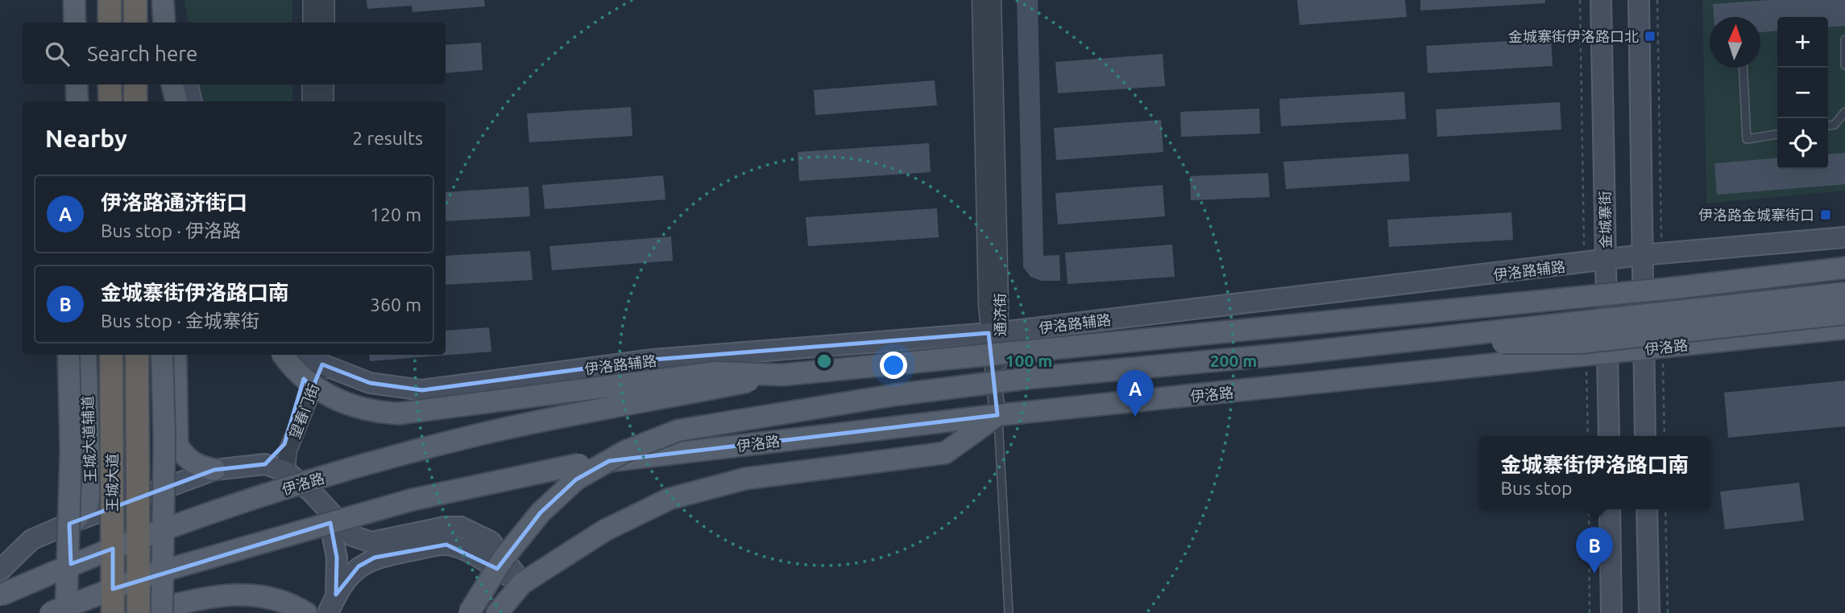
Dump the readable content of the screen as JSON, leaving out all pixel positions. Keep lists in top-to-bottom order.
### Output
{
  "streets": {
    "highway": ["王城大道"],
    "main road": [
      "金城寨街",
      "伊洛路辅路",
      "伊洛路",
      "王城大道辅道"
    ],
    "street": ["通济街", "望春门街"]
  },
  "crossings": [
    ["金城寨街", "伊洛路辅路"],
    ["金城寨街", "伊洛路"],
    ["伊洛路辅路", "通济街"],
    ["伊洛路辅路", "望春门街"],
    ["通济街", "伊洛路"]
  ],
  "places": {
    "transit": ["金城寨街伊洛路口北", "伊洛路金城寨街口"]
  },
  "north": "top",
  "page": {
    "map_buttons": ["+", "−"],
    "search": "Search here",
    "heading": ["Nearby", "2 results"],
    "list": [
      {
        "mark": "A",
        "name": "伊洛路通济街口",
        "note": "Bus stop · 伊洛路",
        "value": "120 m"
      },
      {
        "mark": "B",
        "name": "金城寨街伊洛路口南",
        "note": "Bus stop · 金城寨街",
        "value": "360 m"
      }
    ],
    "pins": ["A", "B"],
    "popup": ["金城寨街伊洛路口南", "Bus stop"]
  },
  "rings": ["100 m", "200 m"]
}
